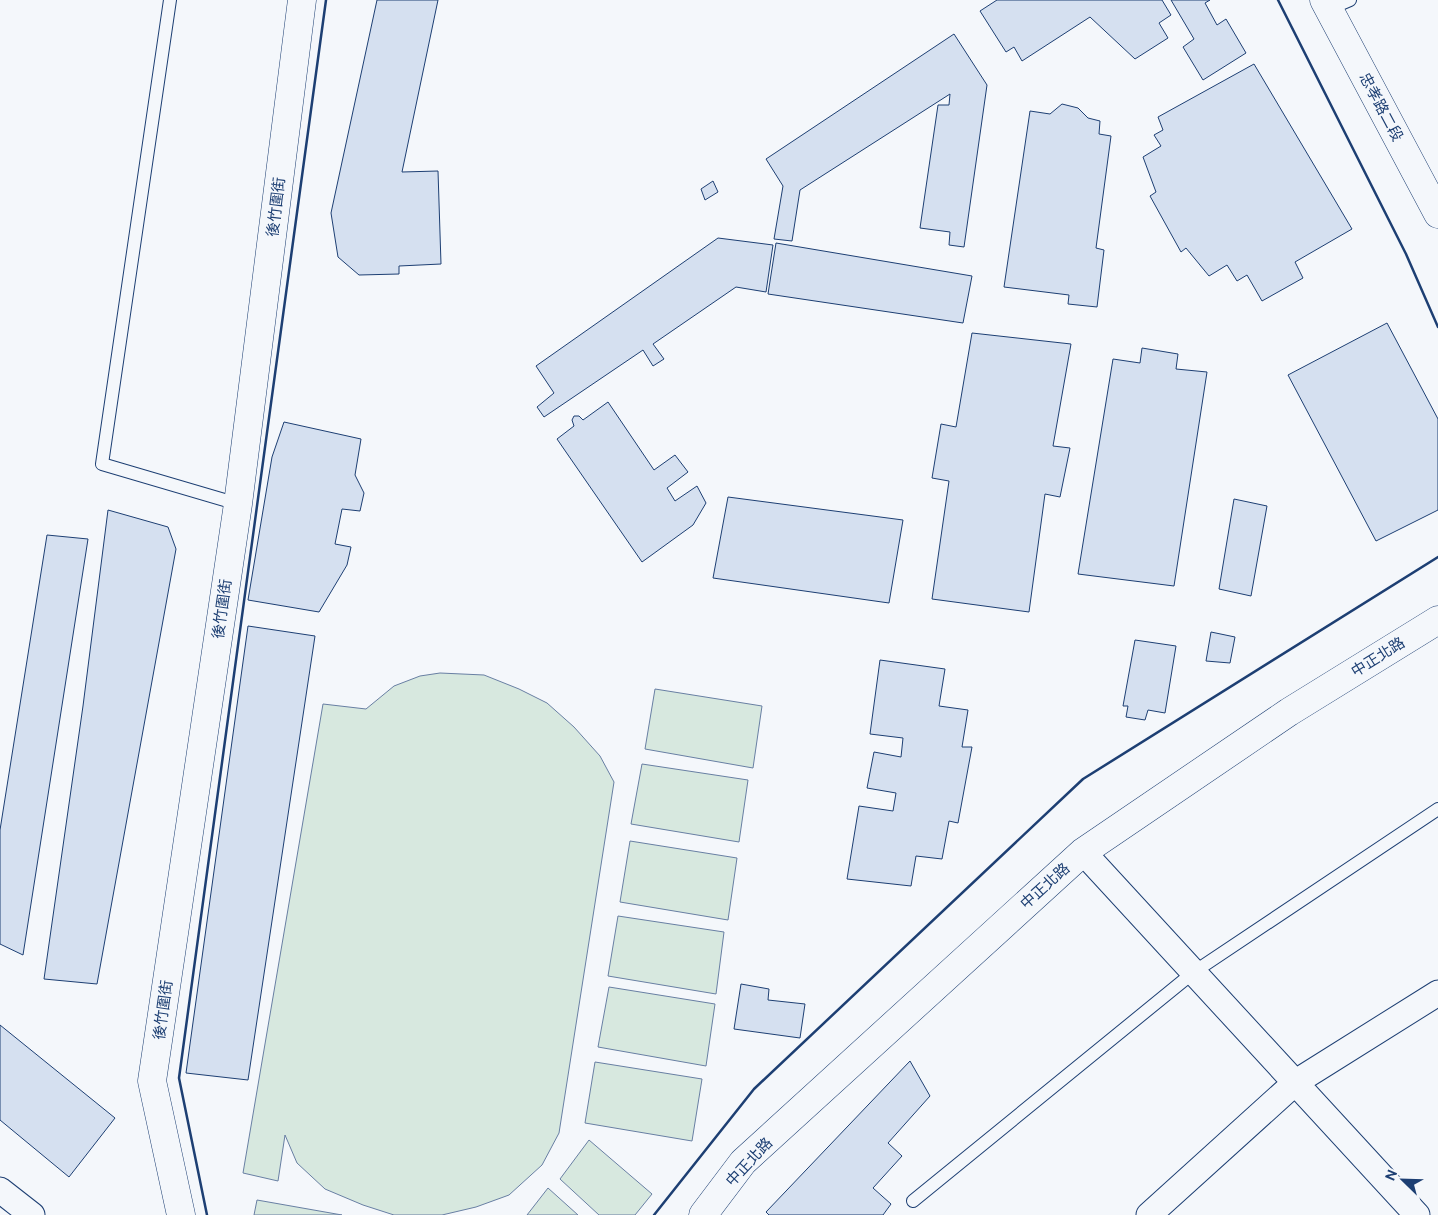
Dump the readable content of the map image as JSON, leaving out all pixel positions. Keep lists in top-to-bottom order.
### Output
{
  "streets": {
    "street": ["忠孝路二段", "後竹圍街", "中正北路"]
  },
  "north": "top left"
}
